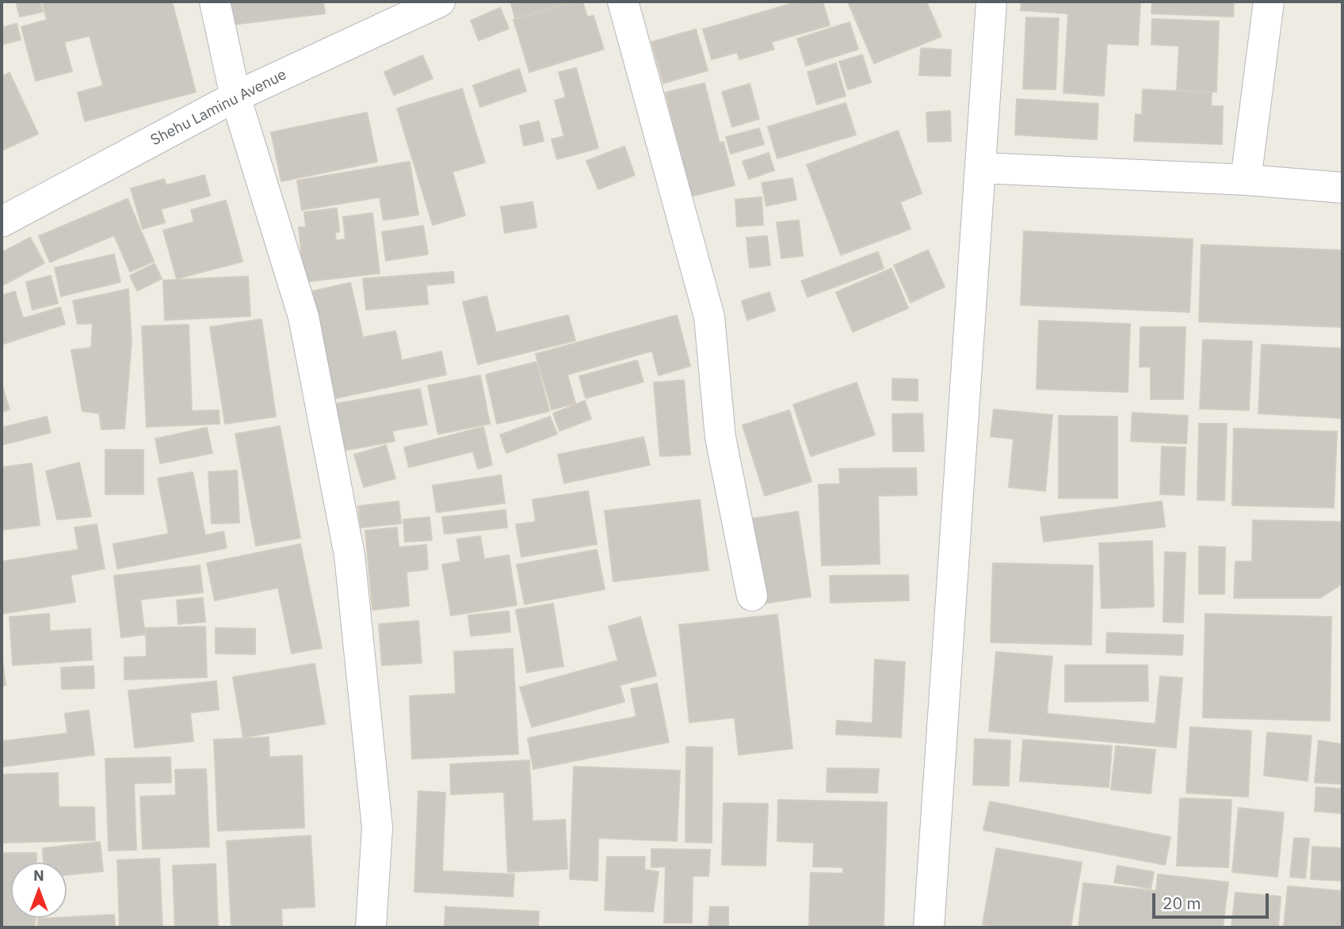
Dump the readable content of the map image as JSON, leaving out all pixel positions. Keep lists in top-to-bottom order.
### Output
{
  "streets": {
    "street": ["Shehu Laminu Avenue"]
  },
  "scale_bar": "20 m",
  "north": "top"
}
